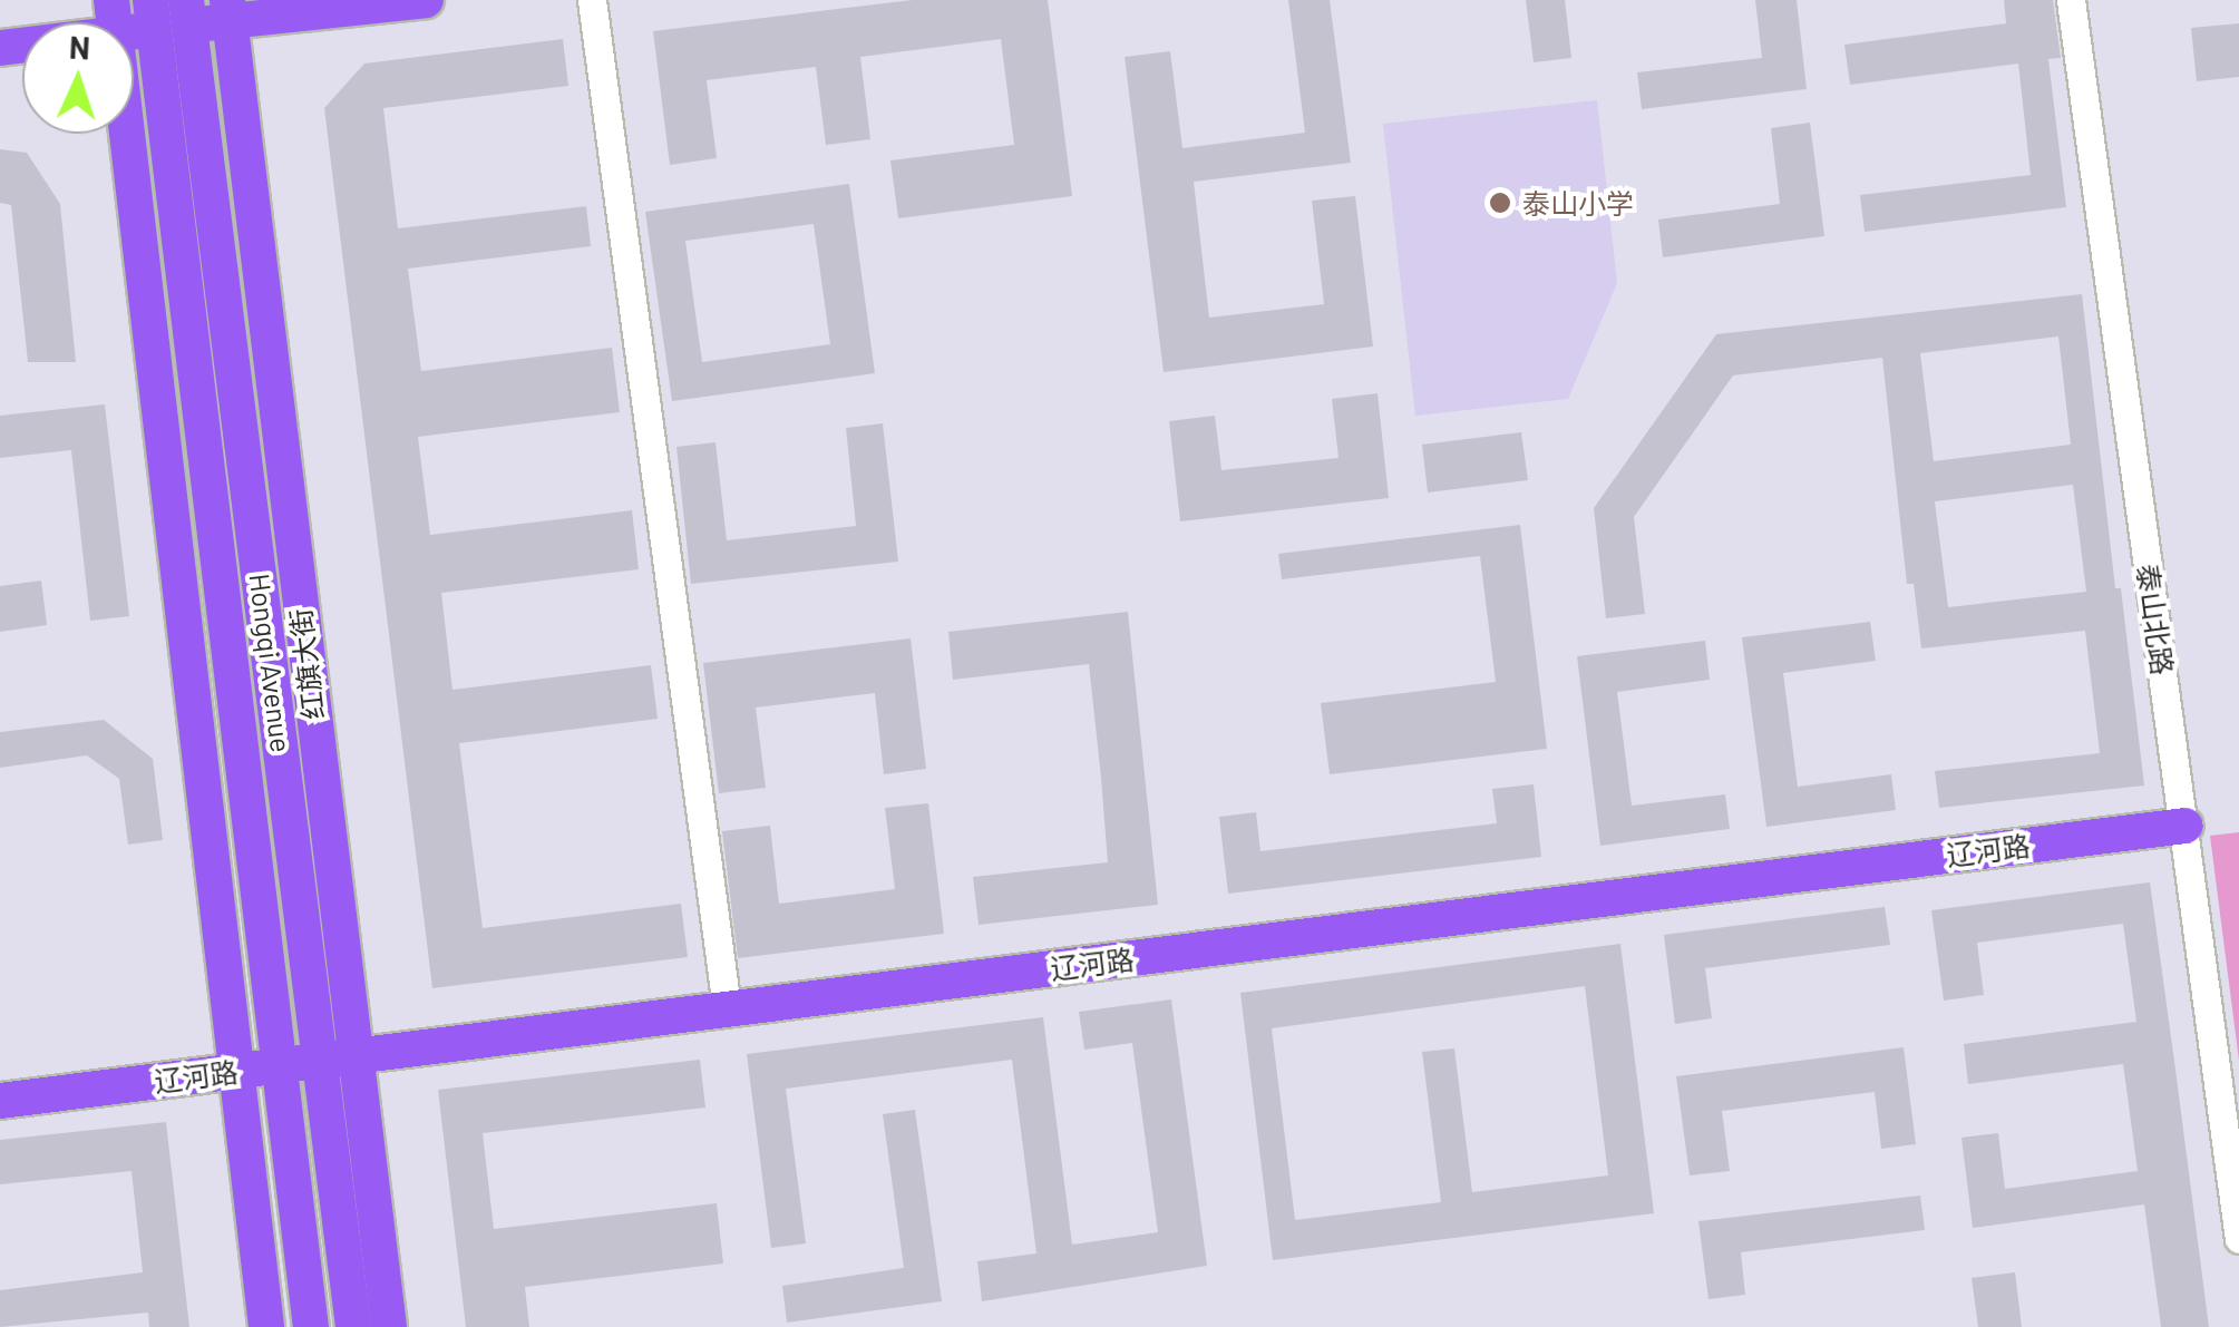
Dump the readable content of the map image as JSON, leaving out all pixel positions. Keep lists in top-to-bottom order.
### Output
{
  "streets": {
    "main road": ["Hongqi Avenue", "红旗大街", "辽河路"],
    "street": ["泰山北路"]
  },
  "crossings": [
    ["泰山北路", "辽河路"],
    ["Hongqi Avenue", "红旗大街"],
    ["Hongqi Avenue", "辽河路"],
    ["红旗大街", "辽河路"]
  ],
  "places": ["泰山小学"],
  "north": "top"
}
